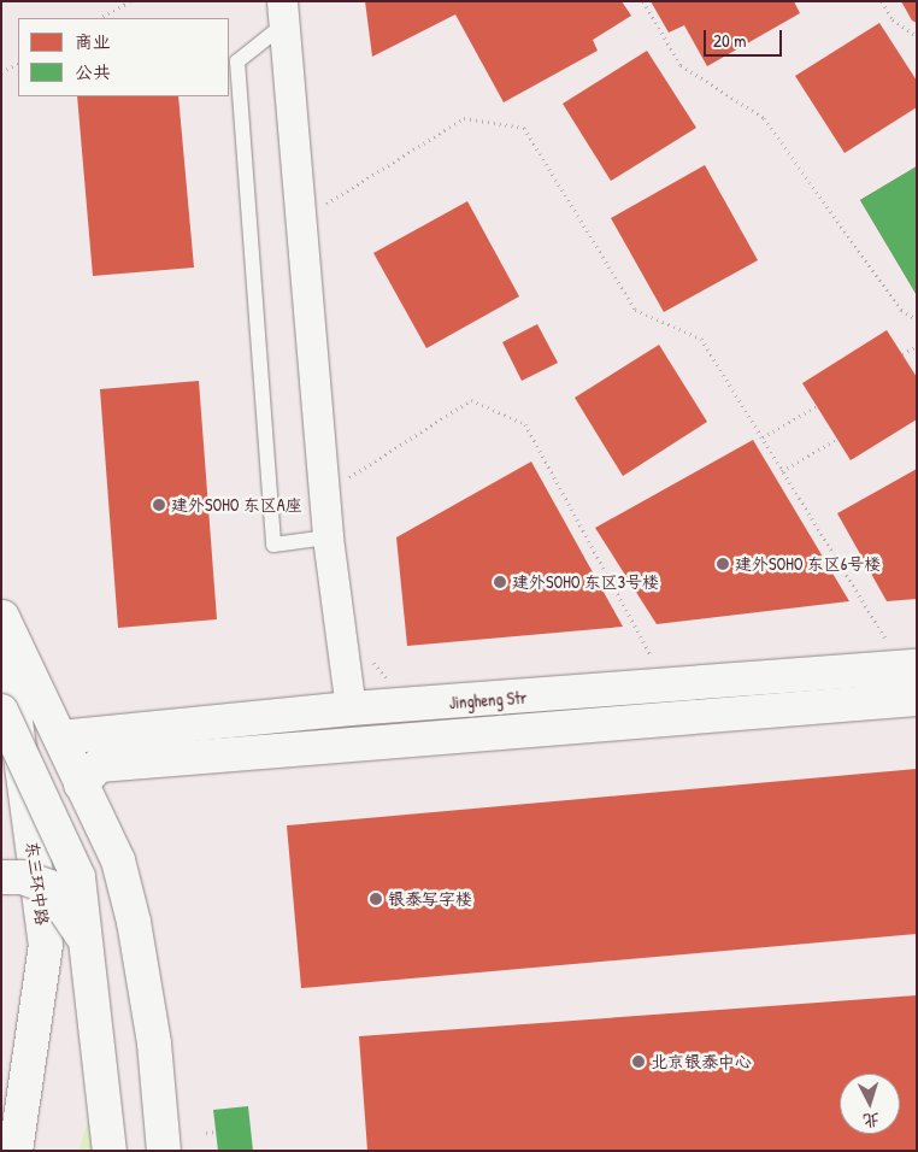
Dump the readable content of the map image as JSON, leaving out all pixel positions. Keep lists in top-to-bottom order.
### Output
{
  "streets": {
    "main road": ["Jingheng Str", "东三环中路"]
  },
  "places": [
    "建外SOHO 东区A座",
    "建外SOHO 东区6号楼",
    "建外SOHO 东区3号楼",
    "银泰写字楼",
    "北京银泰中心"
  ],
  "legend": ["商业", "公共"],
  "scale_bar": "20 m",
  "north": "bottom"
}
